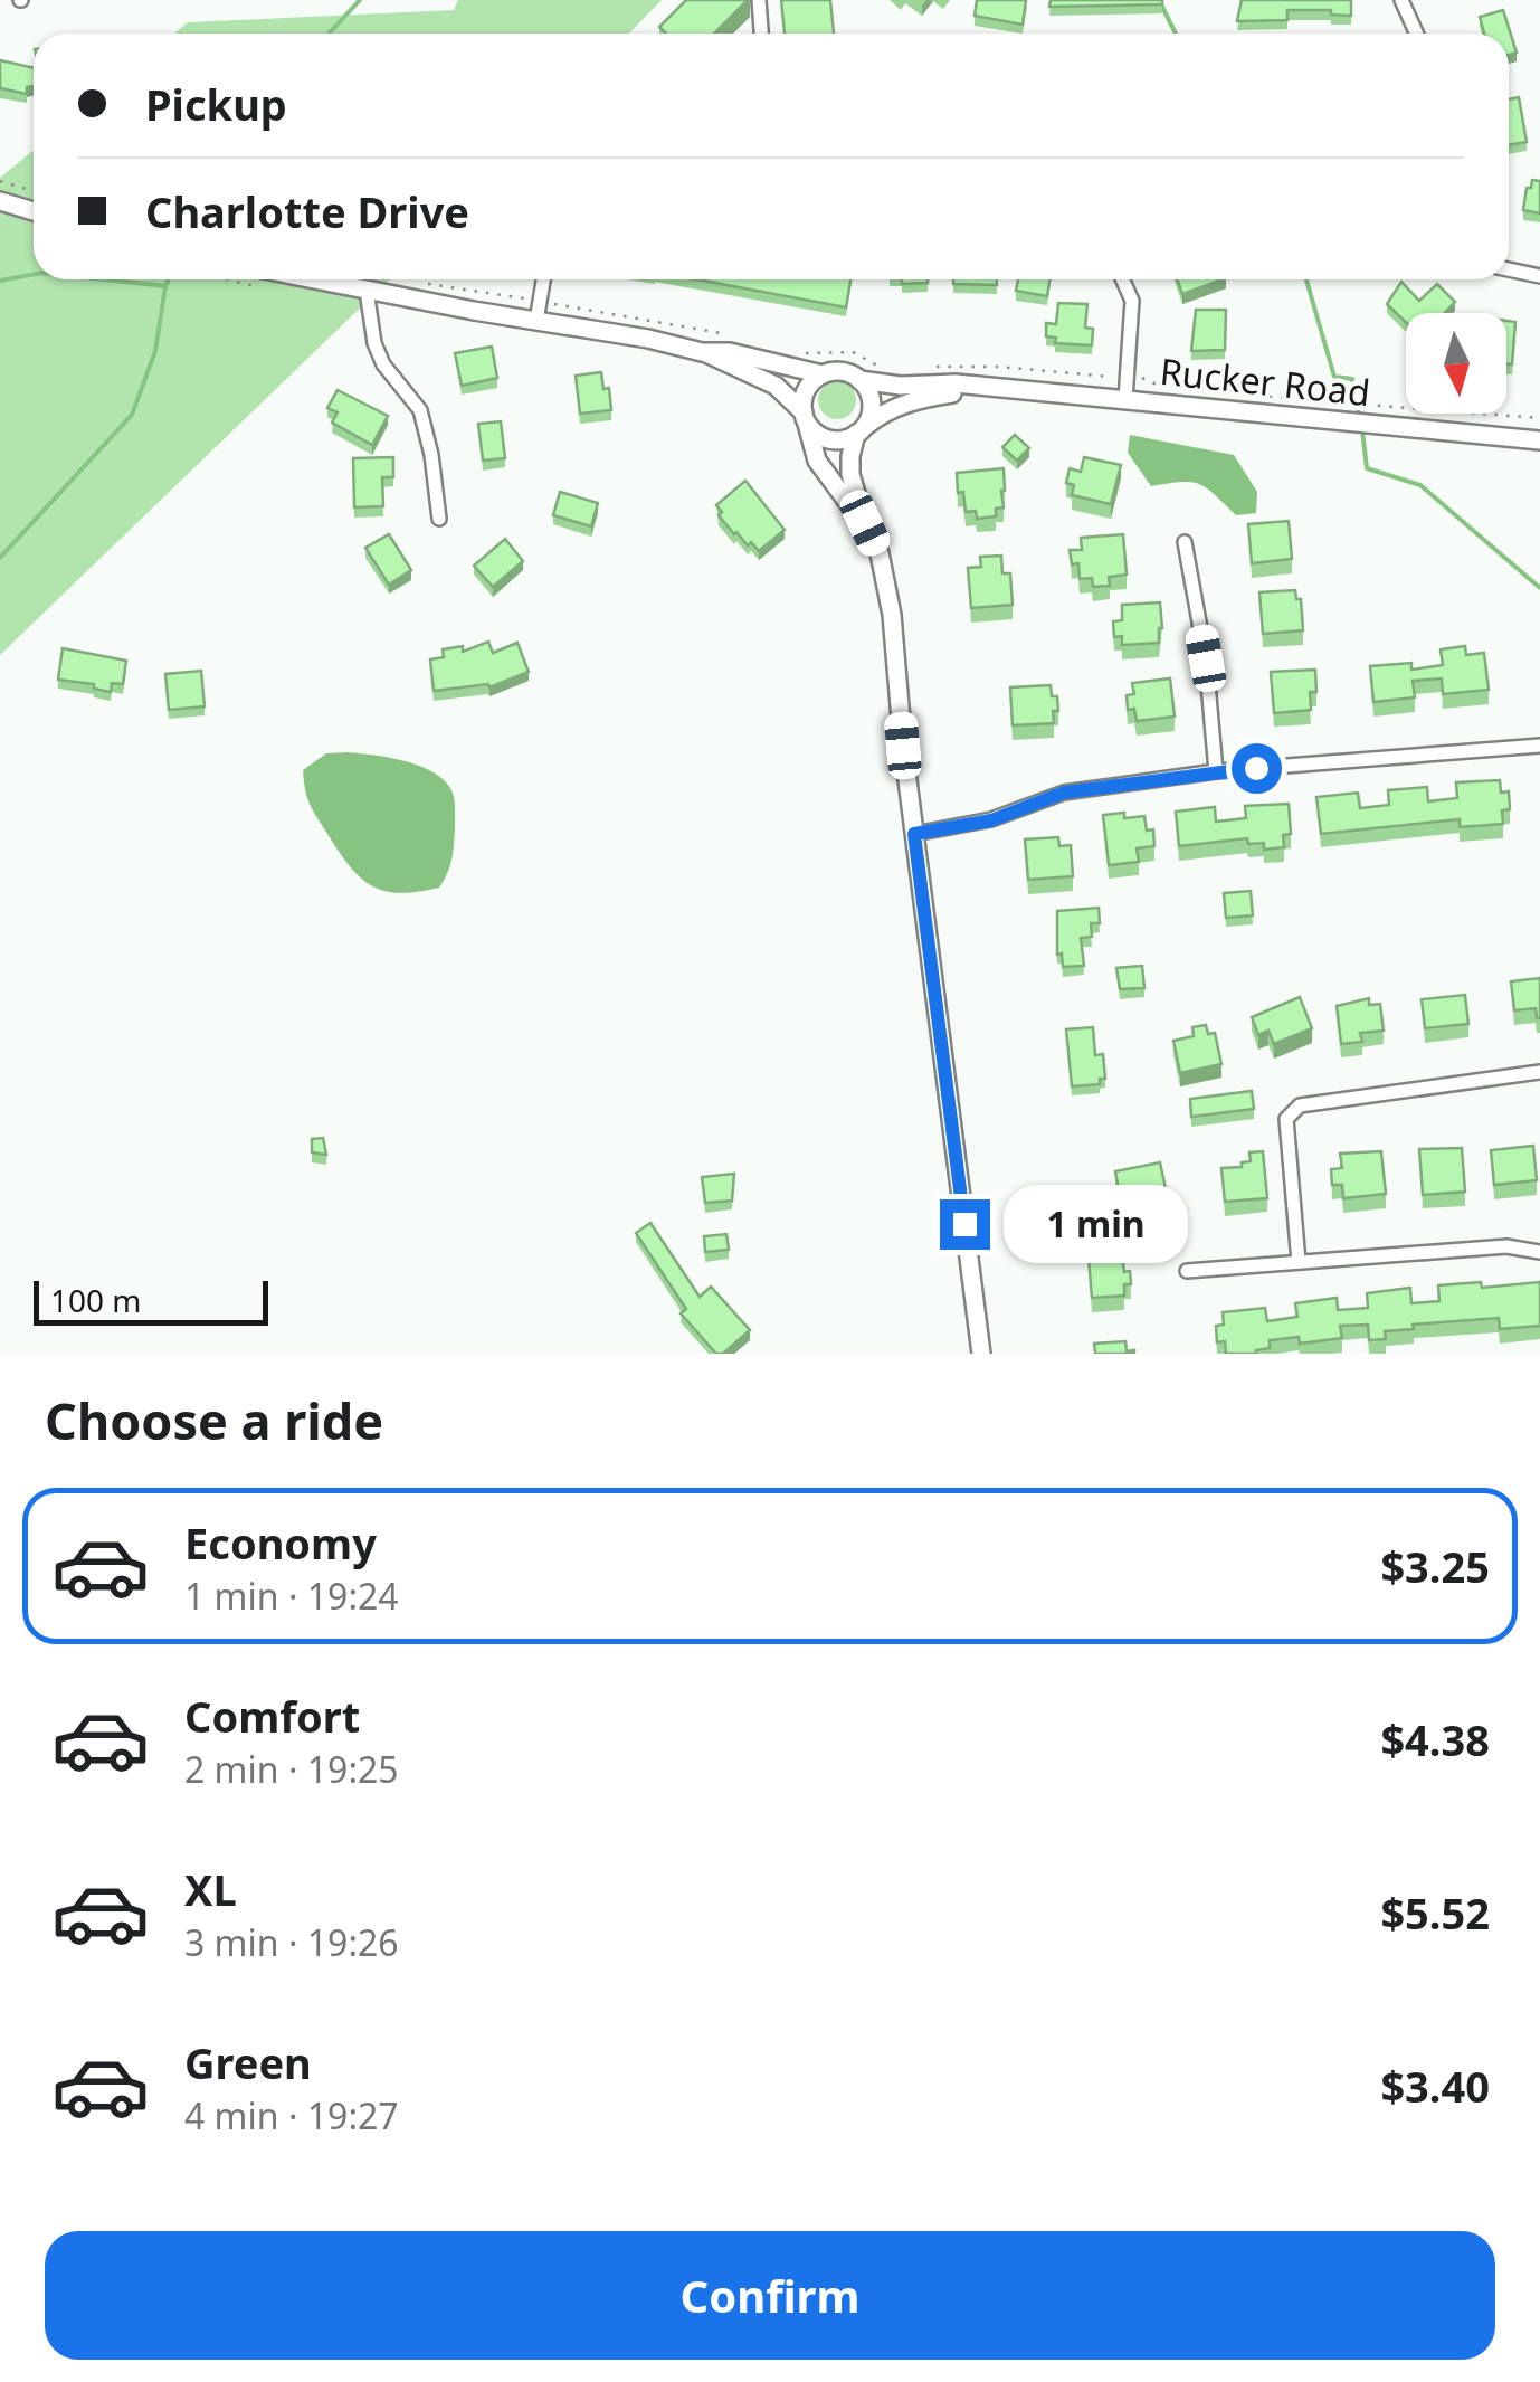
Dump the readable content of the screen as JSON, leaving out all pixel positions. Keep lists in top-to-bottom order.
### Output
{
  "streets": {
    "main road": ["Rucker Road"]
  },
  "scale_bar": "100 m",
  "north": "bottom",
  "page": {
    "banner": ["Pickup", "Charlotte Drive"],
    "bubble": "1 min",
    "scale": "100 m",
    "heading": "Choose a ride",
    "list": [
      {
        "name": "Economy",
        "note": "1 min · 19:24",
        "value": "$3.25"
      },
      {
        "name": "Comfort",
        "note": "2 min · 19:25",
        "value": "$4.38"
      },
      {
        "name": "XL",
        "note": "3 min · 19:26",
        "value": "$5.52"
      },
      {
        "name": "Green",
        "note": "4 min · 19:27",
        "value": "$3.40"
      }
    ],
    "buttons": "Confirm"
  }
}
